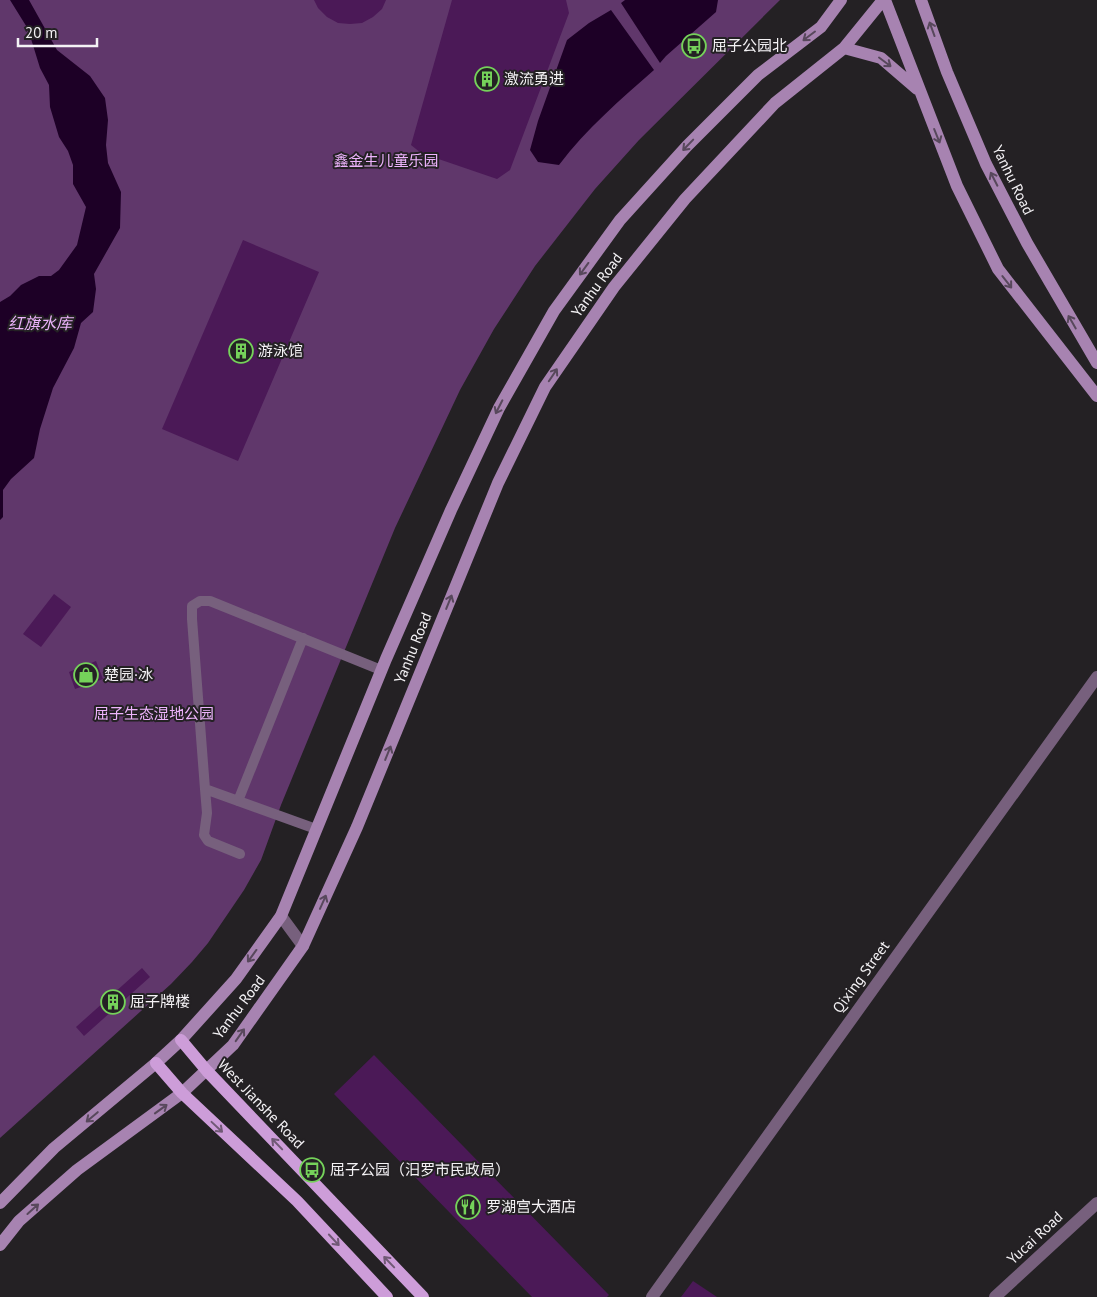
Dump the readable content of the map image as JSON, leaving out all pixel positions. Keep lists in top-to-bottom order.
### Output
{
  "streets": {
    "main road": ["Yanhu Road", "West Jianshe Road"],
    "street": ["Qixing Street", "Yucai Road"]
  },
  "crossings": [
    ["Yanhu Road", "West Jianshe Road"]
  ],
  "water": ["红旗水库"],
  "parks": ["鑫金生儿童乐园", "屈子生态湿地公园"],
  "places": {
    "bus stop": ["屈子公园北", "屈子公园（汨罗市民政局）"],
    "building": ["激流勇进", "游泳馆", "屈子牌楼"],
    "shop": ["楚园·冰"],
    "restaurant": ["罗湖宫大酒店"]
  },
  "scale_bar": "20 m"
}
